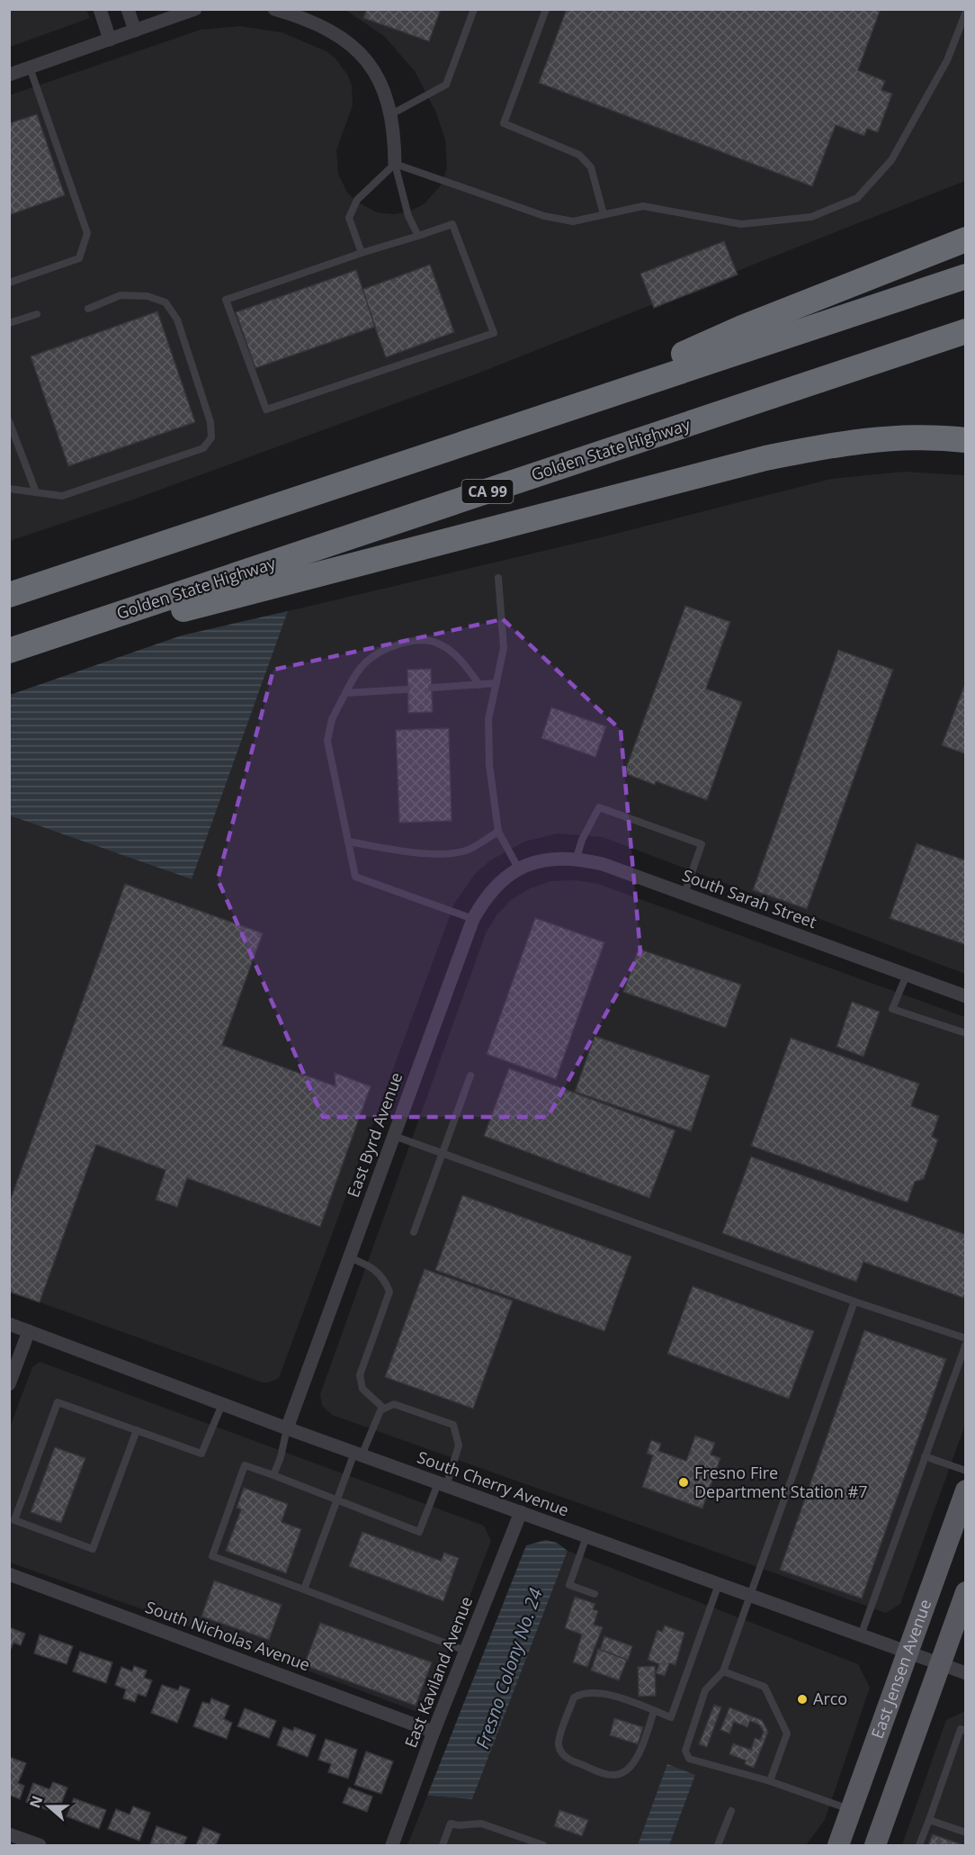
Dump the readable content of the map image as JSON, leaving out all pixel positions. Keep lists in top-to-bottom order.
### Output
{
  "streets": {
    "highway": ["Golden State Highway", "CA 99"],
    "main road": ["East Jensen Avenue"],
    "street": [
      "South Sarah Street",
      "East Byrd Avenue",
      "South Cherry Avenue",
      "South Nicholas Avenue",
      "East Kaviland Avenue"
    ]
  },
  "crossings": [
    ["South Sarah Street", "East Byrd Avenue"],
    ["East Byrd Avenue", "South Cherry Avenue"],
    ["South Cherry Avenue", "East Jensen Avenue"],
    ["South Cherry Avenue", "East Kaviland Avenue"],
    ["South Nicholas Avenue", "East Kaviland Avenue"]
  ],
  "water": ["Fresno Colony No. 24"],
  "places": ["Fresno Fire Department Station #7", "Arco"],
  "north": "left"
}
